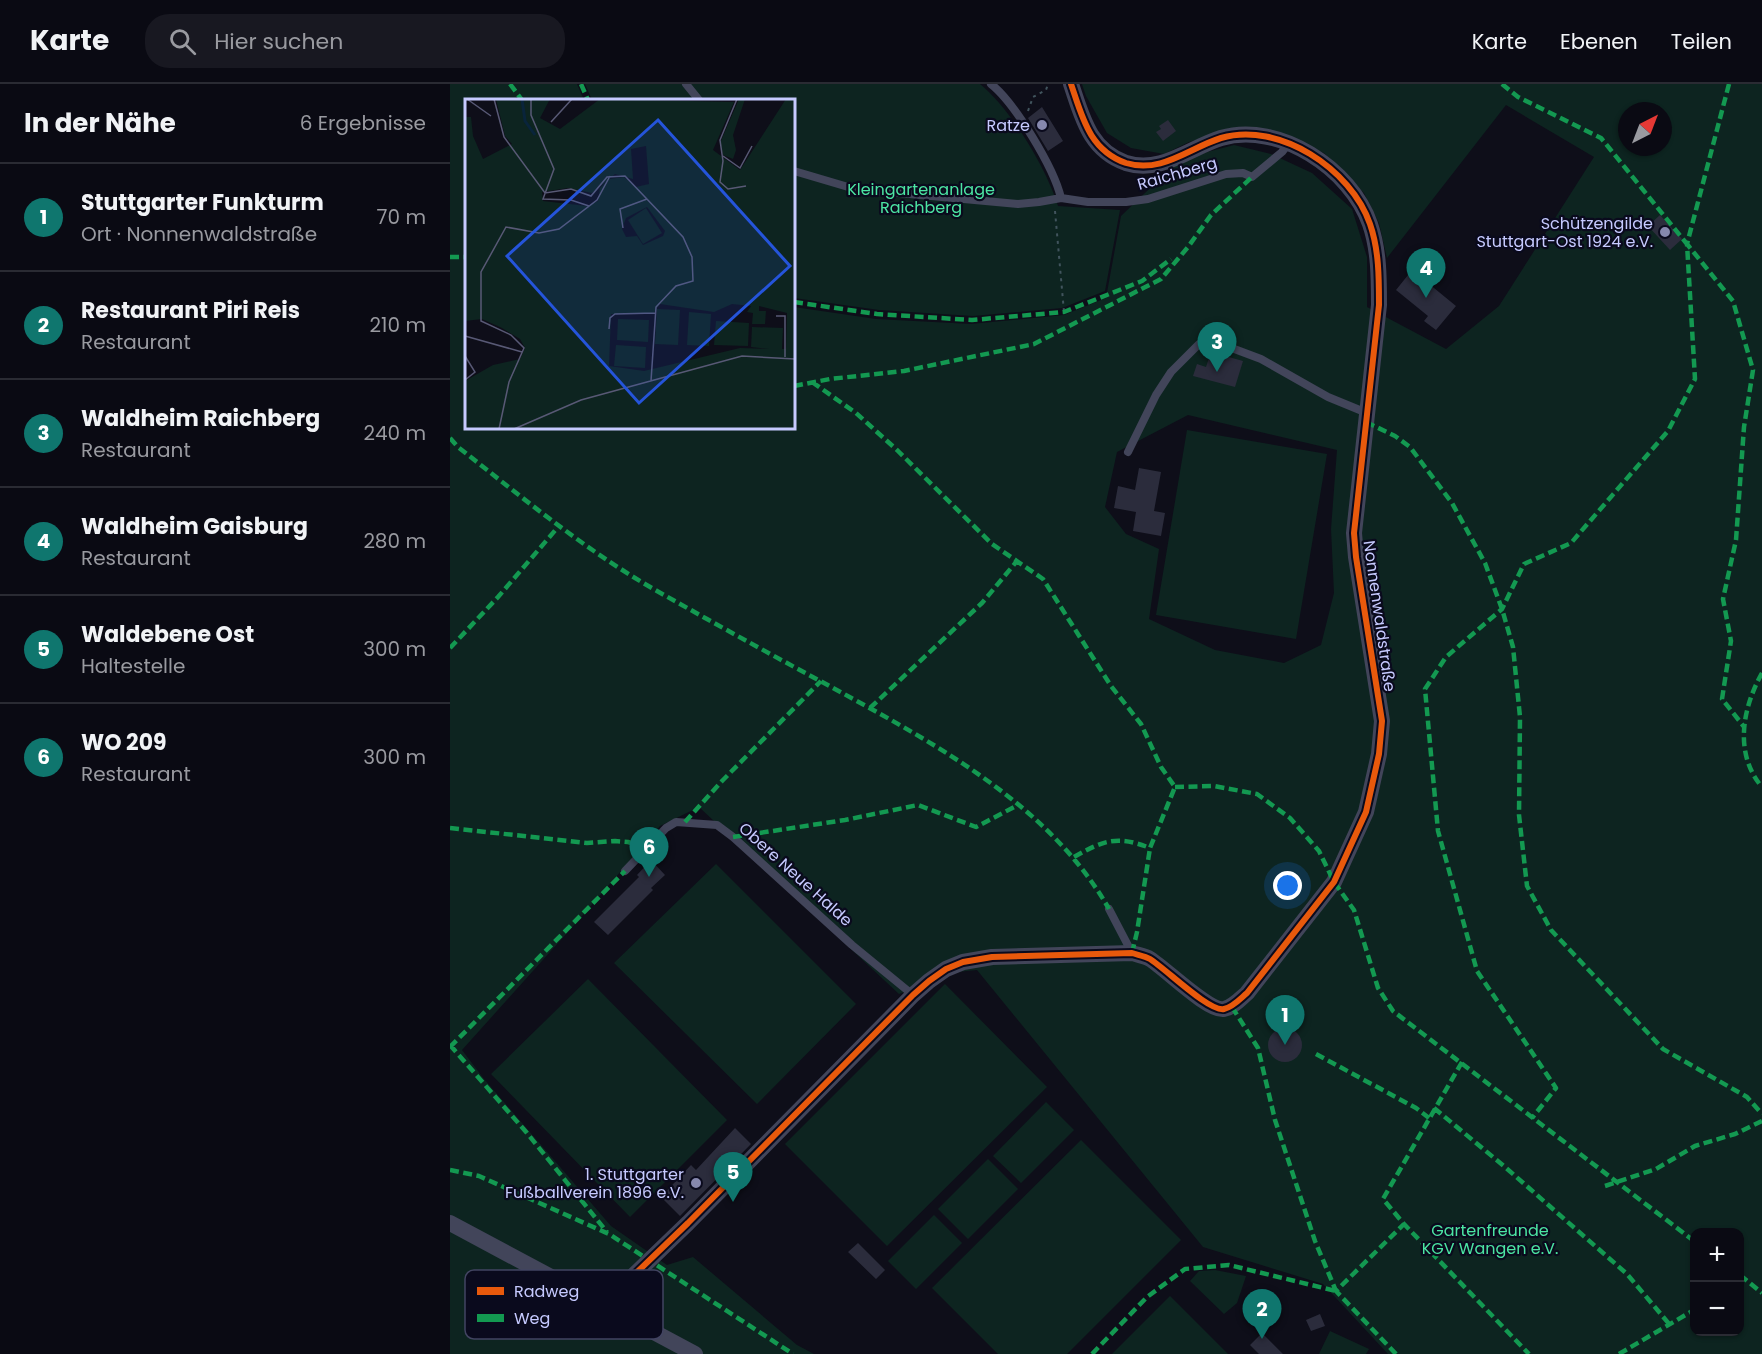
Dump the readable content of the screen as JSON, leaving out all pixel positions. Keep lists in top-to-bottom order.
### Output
{
  "streets": {
    "street": ["Nonnenwaldstraße"],
    "lane": ["Raichberg", "Obere Neue Halde"]
  },
  "crossings": [
    ["Raichberg", "Nonnenwaldstraße"],
    ["Nonnenwaldstraße", "Obere Neue Halde"]
  ],
  "parks": ["Kleingartenanlage Raichberg", "Gartenfreunde KGV Wangen e.V."],
  "places": ["Ratze", "Schützengilde Stuttgart-Ost 1924 e.V.", "1. Stuttgarter Fußballverein 1896 e.V."],
  "legend": ["Radweg", "Weg"],
  "north": "top right",
  "page": {
    "header": "Karte",
    "search": "Hier suchen",
    "nav": ["Karte", "Ebenen", "Teilen"],
    "heading": ["In der Nähe", "6 Ergebnisse"],
    "list": [
      {
        "mark": "1",
        "name": "Stuttgarter Funkturm",
        "note": "Ort · Nonnenwaldstraße",
        "value": "70 m"
      },
      {
        "mark": "2",
        "name": "Restaurant Piri Reis",
        "note": "Restaurant",
        "value": "210 m"
      },
      {
        "mark": "3",
        "name": "Waldheim Raichberg",
        "note": "Restaurant",
        "value": "240 m"
      },
      {
        "mark": "4",
        "name": "Waldheim Gaisburg",
        "note": "Restaurant",
        "value": "280 m"
      },
      {
        "mark": "5",
        "name": "Waldebene Ost",
        "note": "Haltestelle",
        "value": "300 m"
      },
      {
        "mark": "6",
        "name": "WO 209",
        "note": "Restaurant",
        "value": "300 m"
      }
    ],
    "pins": [
      "4",
      "3",
      "6",
      "1",
      "5",
      "2"
    ],
    "map_buttons": ["+", "−"]
  }
}
